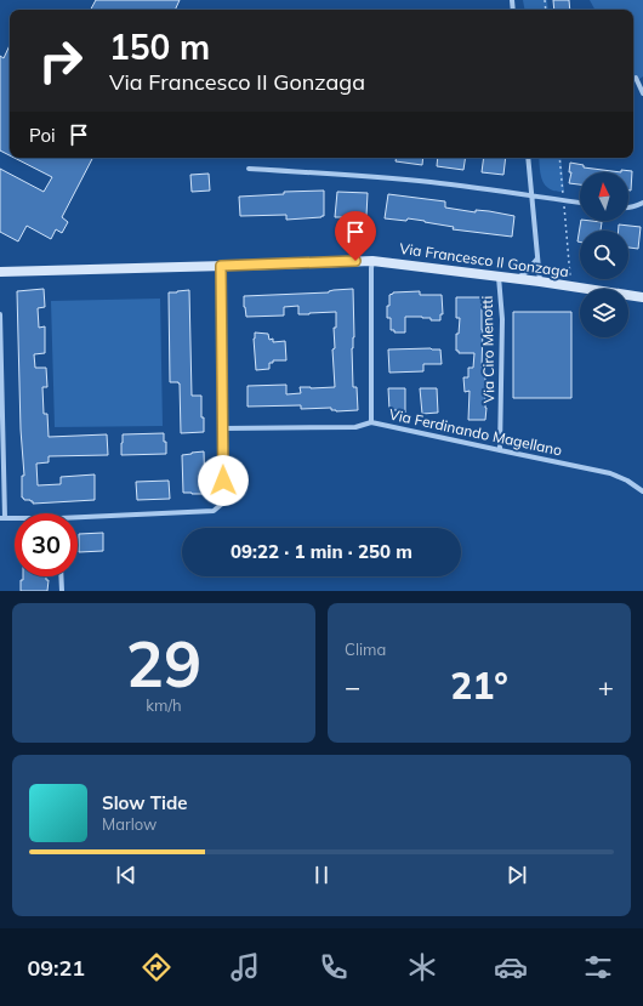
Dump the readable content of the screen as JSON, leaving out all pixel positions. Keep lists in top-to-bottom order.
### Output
{
  "streets": {
    "street": ["Via Francesco II Gonzaga", "Via Ciro Menotti", "Via Ferdinando Magellano"]
  },
  "crossings": [
    ["Via Francesco II Gonzaga", "Via Ciro Menotti"],
    ["Via Francesco II Gonzaga", "Via Ferdinando Magellano"],
    ["Via Ciro Menotti", "Via Ferdinando Magellano"]
  ],
  "north": "top",
  "page": {
    "turn": ["150 m", "Via Francesco II Gonzaga"],
    "then": "Poi",
    "limit": "30",
    "trip": "09:22 · 1 min · 250 m",
    "tile": [
      ["29", "km/h"],
      "Clima"
    ],
    "heat": ["−", "21°", "+"],
    "song": ["Slow Tide", "Marlow"],
    "tabs": "09:21"
  }
}
